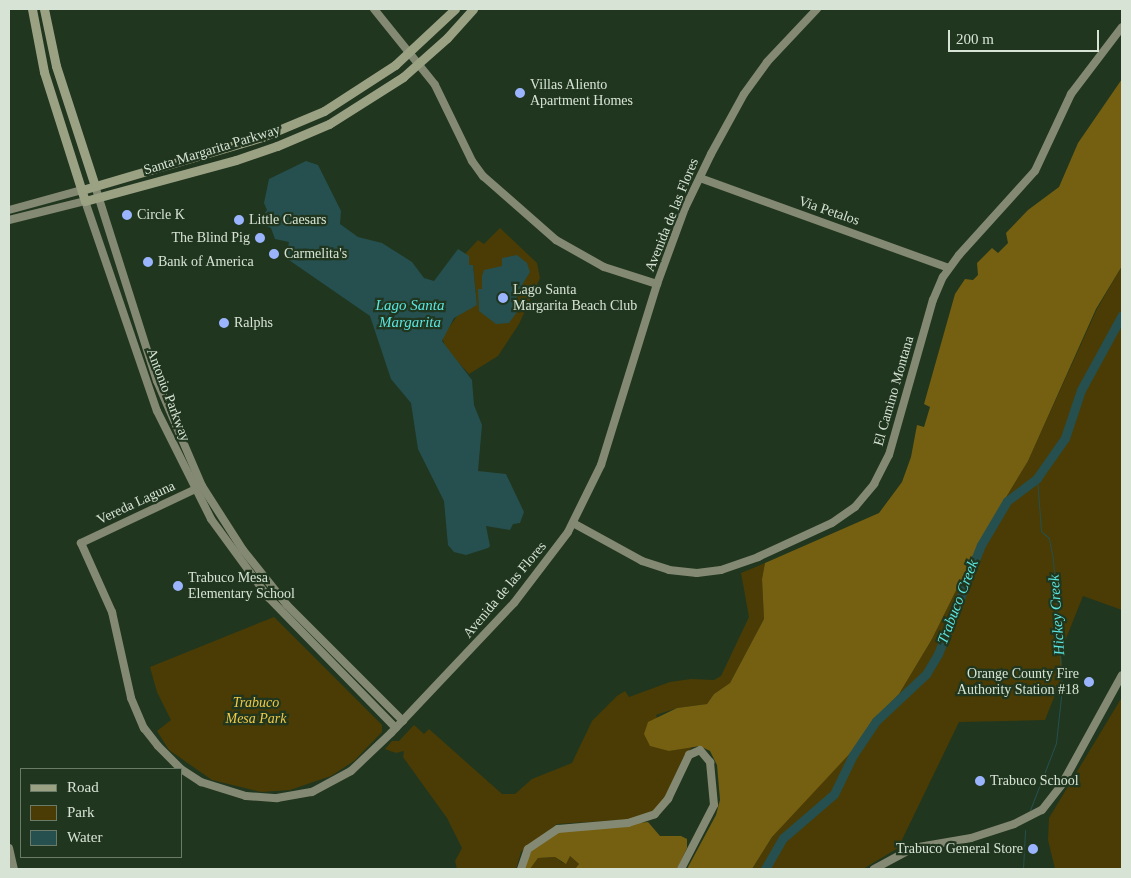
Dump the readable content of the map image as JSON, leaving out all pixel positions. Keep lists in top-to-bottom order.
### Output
{
  "streets": {
    "main road": [
      "Santa Margarita Parkway",
      "Via Petalos",
      "Avenida de las Flores",
      "El Camino Montana",
      "Antonio Parkway",
      "Vereda Laguna"
    ]
  },
  "crossings": [
    ["Santa Margarita Parkway", "Antonio Parkway"],
    ["Via Petalos", "Avenida de las Flores"],
    ["Via Petalos", "El Camino Montana"],
    ["Avenida de las Flores", "El Camino Montana"],
    ["Avenida de las Flores", "Antonio Parkway"],
    ["Avenida de las Flores", "Vereda Laguna"],
    ["Antonio Parkway", "Vereda Laguna"]
  ],
  "water": ["Lago Santa Margarita", "Trabuco Creek", "Hickey Creek"],
  "parks": ["Trabuco Mesa Park"],
  "places": [
    "Villas Aliento Apartment Homes",
    "Circle K",
    "Little Caesars",
    "The Blind Pig",
    "Carmelita's",
    "Bank of America",
    "Lago Santa Margarita Beach Club",
    "Ralphs",
    "Trabuco Mesa Elementary School",
    "Orange County Fire Authority Station #18",
    "Trabuco School",
    "Trabuco General Store"
  ],
  "legend": ["Road", "Park", "Water"],
  "scale_bar": "200 m"
}
